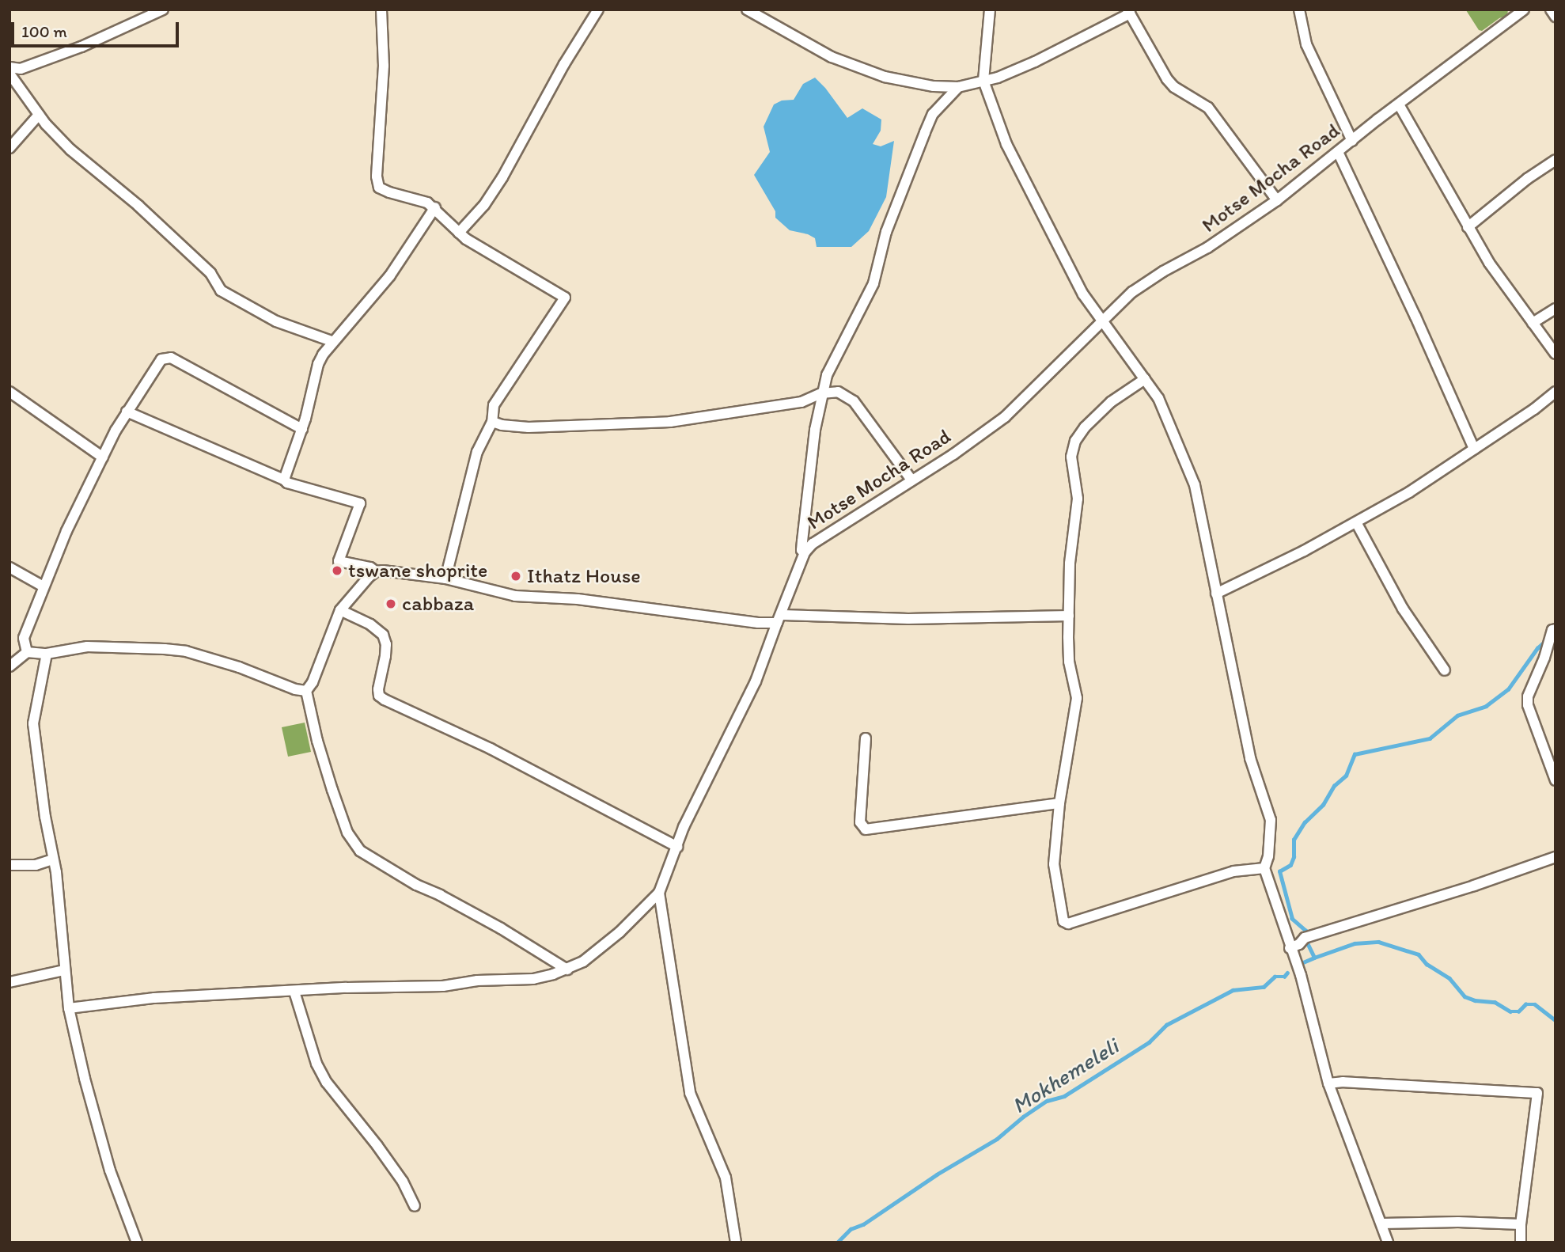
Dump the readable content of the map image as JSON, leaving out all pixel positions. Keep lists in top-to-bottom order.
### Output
{
  "streets": {
    "street": ["Motse Mocha Road"]
  },
  "water": ["Mokhemeleli"],
  "places": ["tswane shoprite", "Ithatz House", "cabbaza"],
  "scale_bar": "100 m"
}
